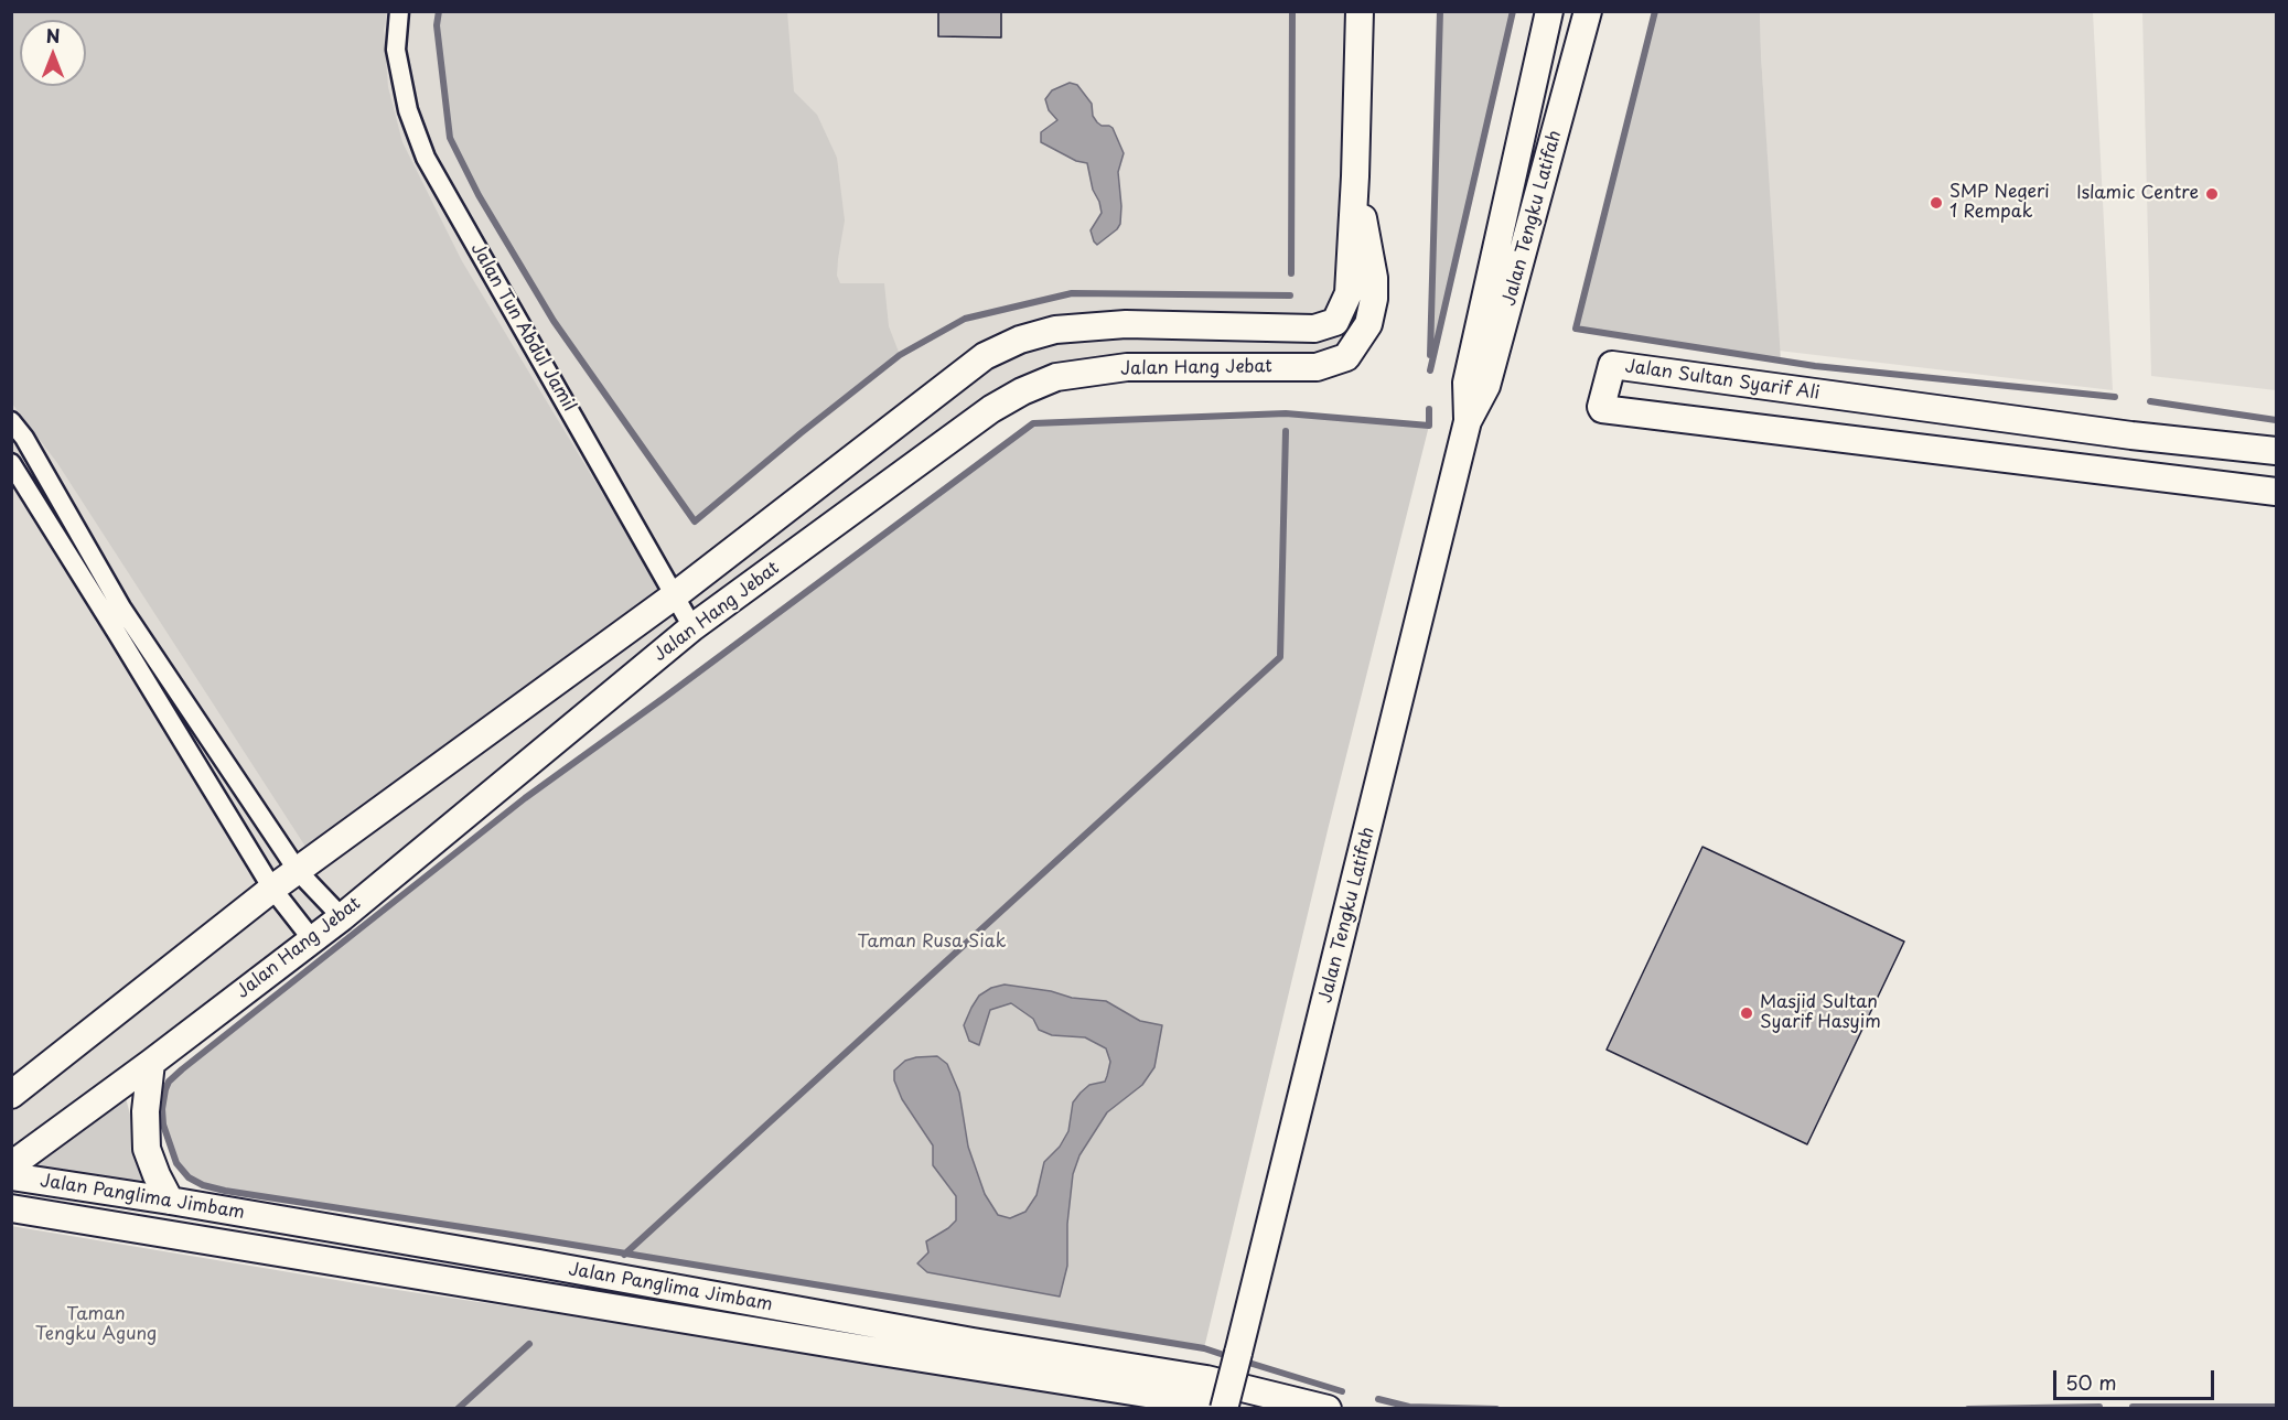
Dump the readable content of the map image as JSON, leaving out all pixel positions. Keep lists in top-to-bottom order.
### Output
{
  "streets": {
    "street": [
      "Jalan Tengku Latifah",
      "Jalan Tun Abdul Jamil",
      "Jalan Hang Jebat",
      "Jalan Sultan Syarif Ali",
      "Jalan Panglima Jimbam"
    ]
  },
  "crossings": [
    ["Jalan Tengku Latifah", "Jalan Panglima Jimbam"],
    ["Jalan Tun Abdul Jamil", "Jalan Hang Jebat"]
  ],
  "parks": ["Taman Rusa Siak", "Taman Tengku Agung"],
  "places": ["Islamic Centre", "SMP Negeri 1 Rempak", "Masjid Sultan Syarif Hasyim"],
  "scale_bar": "50 m",
  "north": "top"
}
